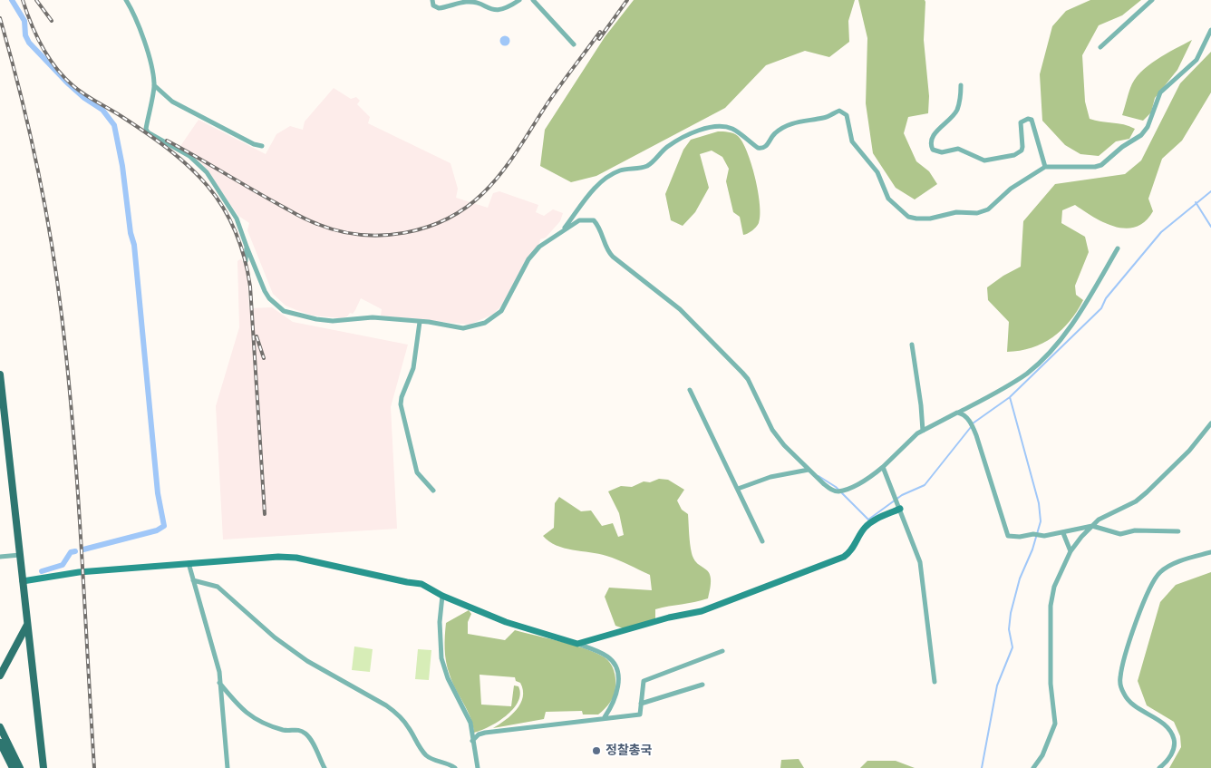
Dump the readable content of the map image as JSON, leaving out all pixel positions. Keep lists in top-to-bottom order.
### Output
{
  "places": ["정찰총국"]
}
